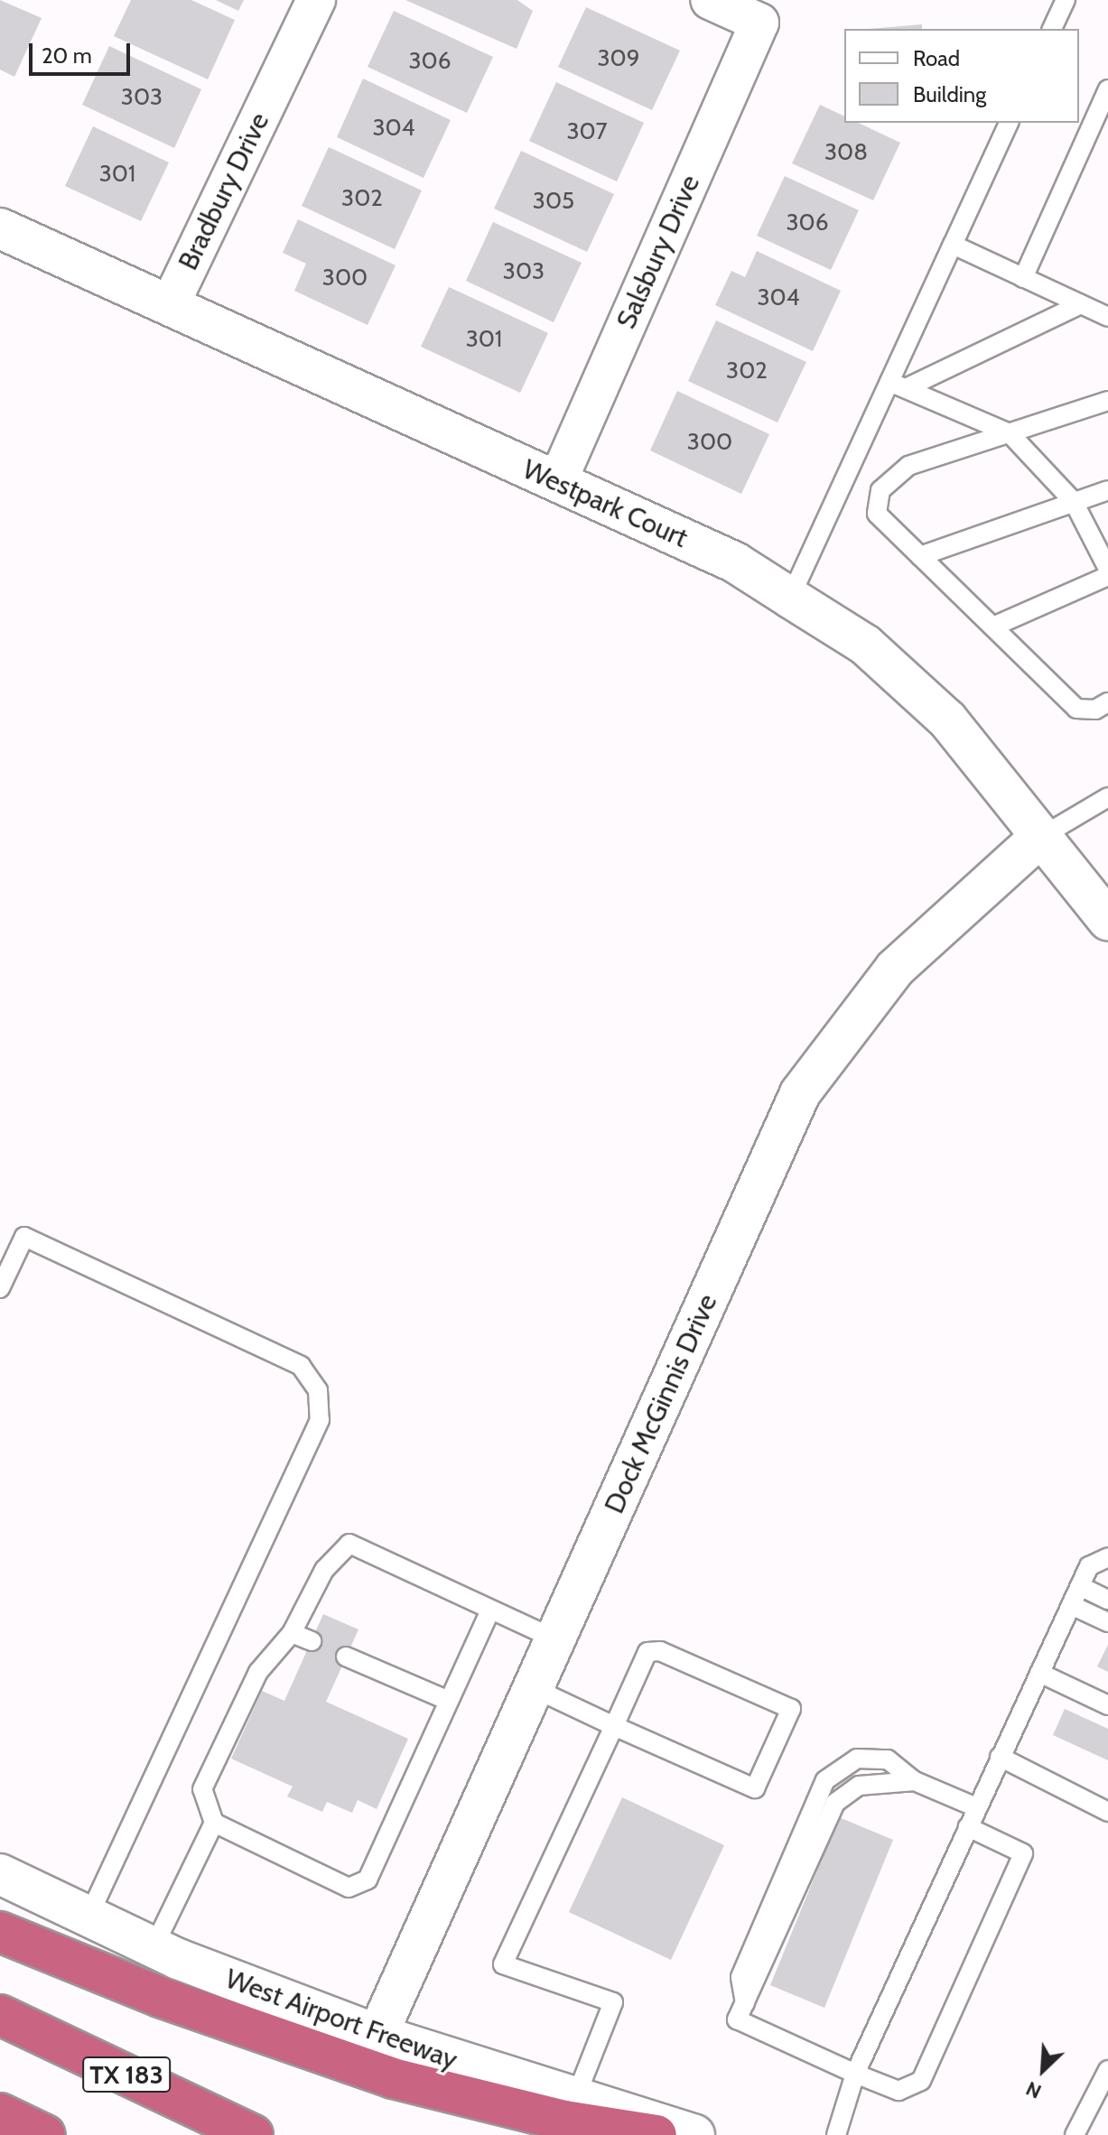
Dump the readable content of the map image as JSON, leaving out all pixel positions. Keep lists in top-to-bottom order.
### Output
{
  "streets": {
    "highway": ["TX 183"],
    "street": [
      "Bradbury Drive",
      "Salsbury Drive",
      "Westpark Court",
      "Dock McGinnis Drive",
      "West Airport Freeway"
    ]
  },
  "crossings": [
    ["Bradbury Drive", "Westpark Court"],
    ["Salsbury Drive", "Westpark Court"],
    ["Westpark Court", "Dock McGinnis Drive"],
    ["Dock McGinnis Drive", "West Airport Freeway"]
  ],
  "house_numbers": [
    "309",
    "306",
    "303",
    "304",
    "307",
    "308",
    "301",
    "302",
    "305",
    "306",
    "303",
    "300",
    "304",
    "301",
    "302",
    "300"
  ],
  "legend": ["Road", "Building"],
  "scale_bar": "20 m",
  "north": "bottom left"
}
